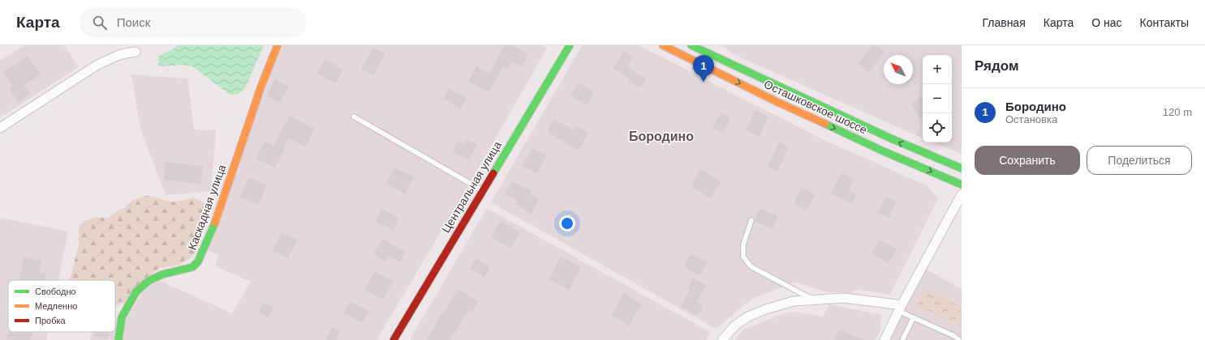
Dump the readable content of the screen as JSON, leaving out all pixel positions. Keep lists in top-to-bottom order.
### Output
{
  "streets": {
    "street": ["Осташковское шоссе", "Центральная улица", "Каскадная улица"]
  },
  "districts": ["Бородино"],
  "legend": ["Свободно", "Медленно", "Пробка"],
  "north": "top left",
  "page": {
    "header": "Карта",
    "search": "Поиск",
    "nav": [
      "Главная",
      "Карта",
      "О нас",
      "Контакты"
    ],
    "heading": "Рядом",
    "map_buttons": ["+", "−"],
    "pins": "1",
    "list": [
      {
        "mark": "1",
        "name": "Бородино",
        "note": "Остановка",
        "value": "120 m"
      }
    ],
    "buttons": ["Сохранить", "Поделиться"]
  }
}
